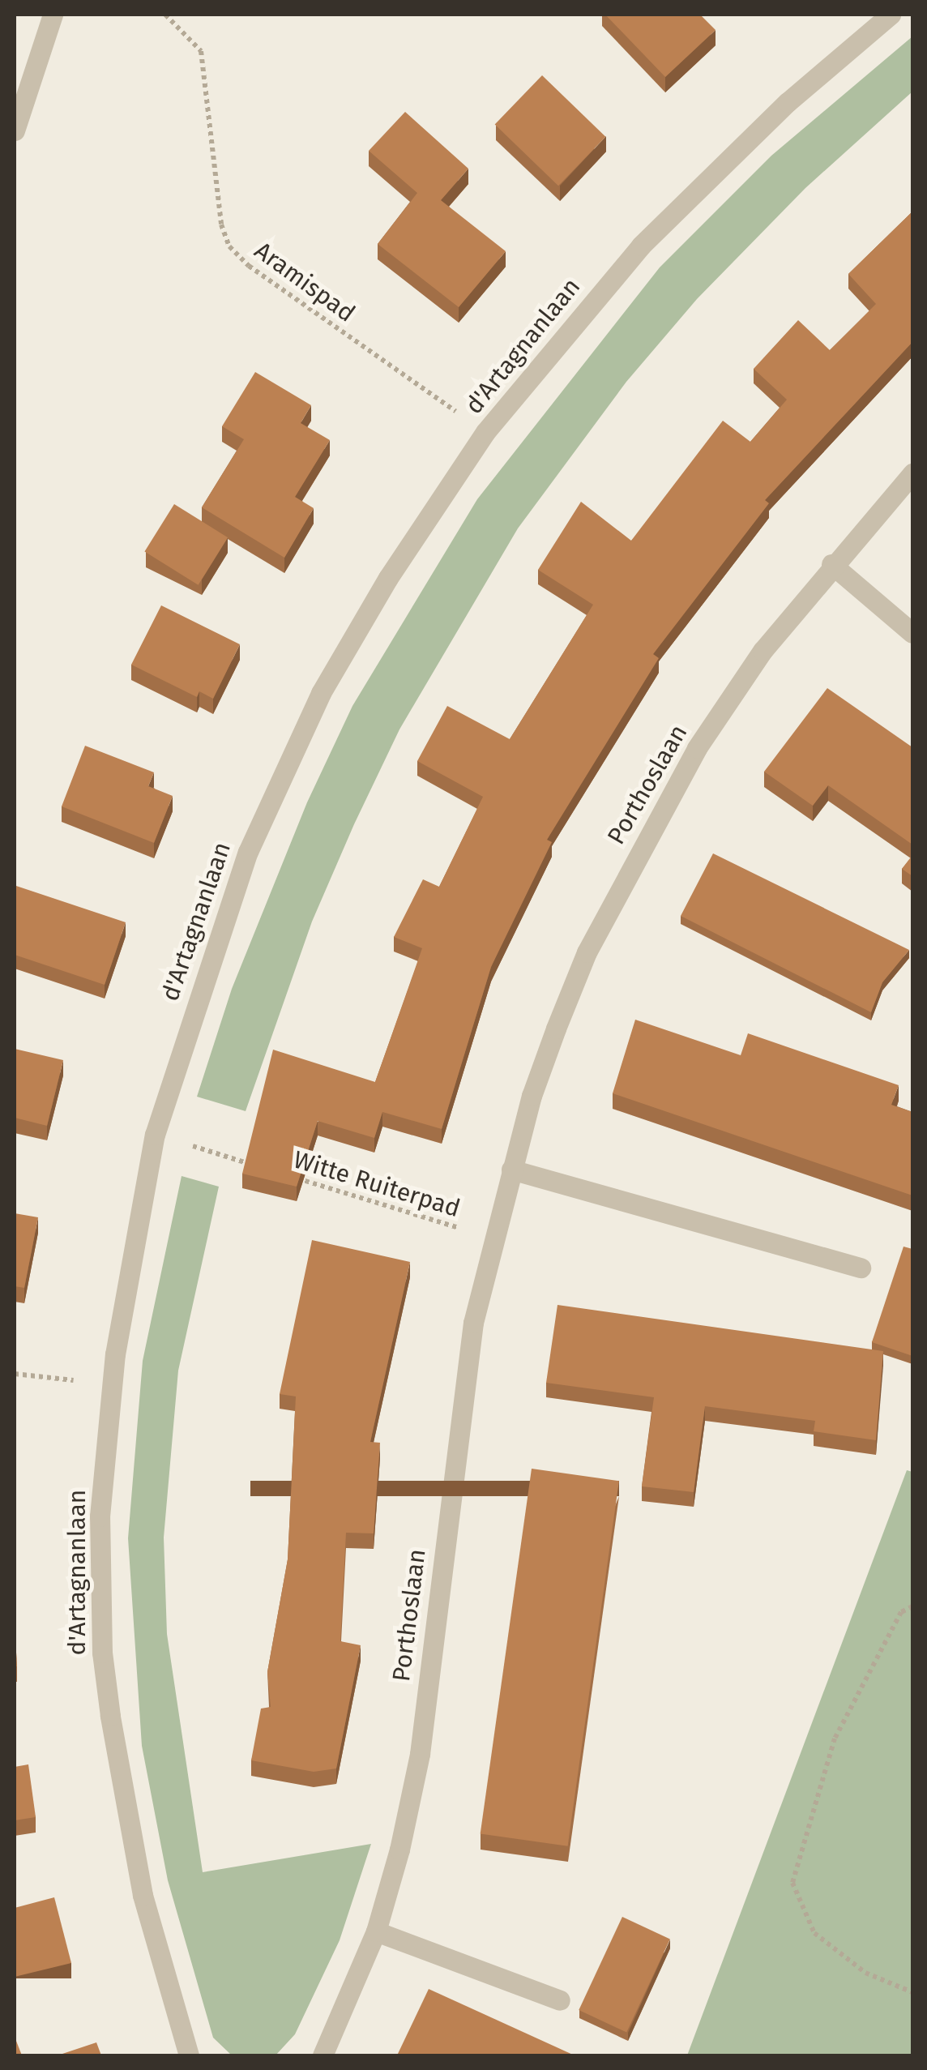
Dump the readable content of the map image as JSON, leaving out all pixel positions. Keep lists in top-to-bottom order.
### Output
{
  "streets": {
    "street": ["d'Artagnanlaan", "Porthoslaan"],
    "path": ["Aramispad", "Witte Ruiterpad"]
  },
  "crossings": [
    ["Aramispad", "d'Artagnanlaan"],
    ["d'Artagnanlaan", "Witte Ruiterpad"],
    ["Porthoslaan", "Witte Ruiterpad"]
  ]
}
